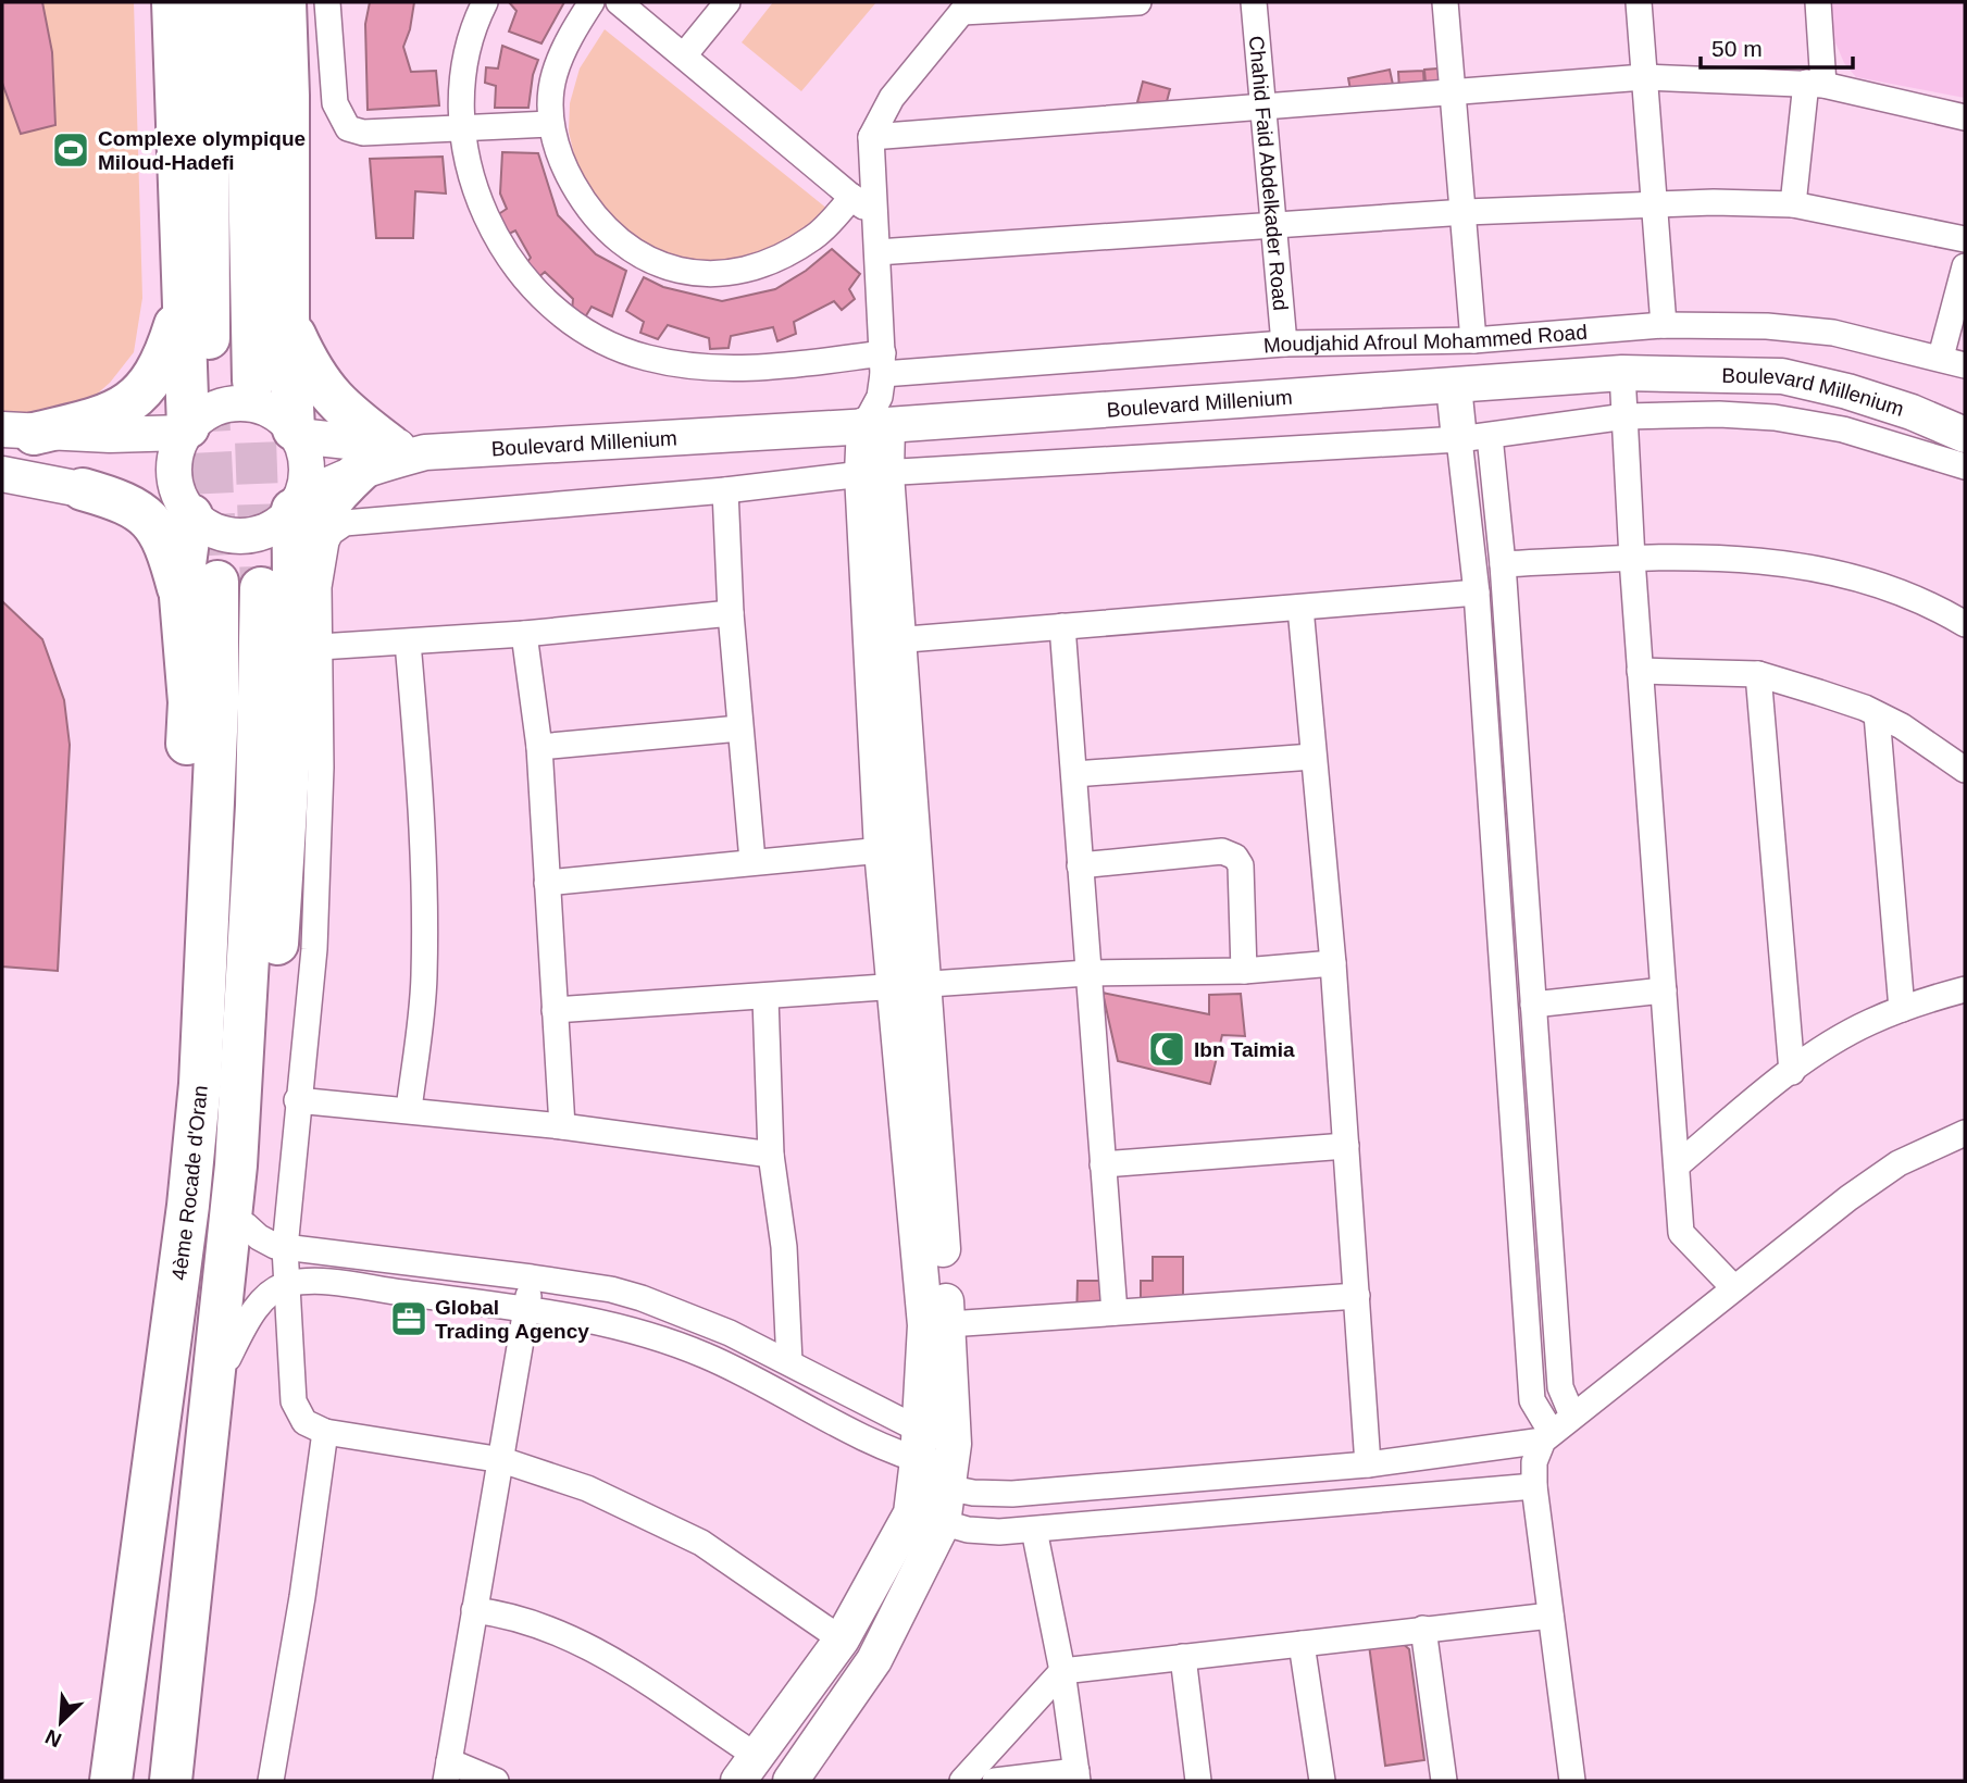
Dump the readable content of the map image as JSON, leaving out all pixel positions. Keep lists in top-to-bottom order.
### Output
{
  "streets": {
    "highway": ["4ème Rocade d'Oran"],
    "main road": ["Boulevard Millenium"],
    "street": ["Chahid Faid Abdelkader Road", "Moudjahid Afroul Mohammed Road"]
  },
  "crossings": [
    ["Chahid Faid Abdelkader Road", "Moudjahid Afroul Mohammed Road"],
    ["Moudjahid Afroul Mohammed Road", "Boulevard Millenium"]
  ],
  "places": {
    "sports": ["Complexe olympique Miloud-Hadefi"],
    "mosque": ["Ibn Taimia"],
    "office": ["Global Trading Agency"]
  },
  "scale_bar": "50 m",
  "north": "bottom left"
}
